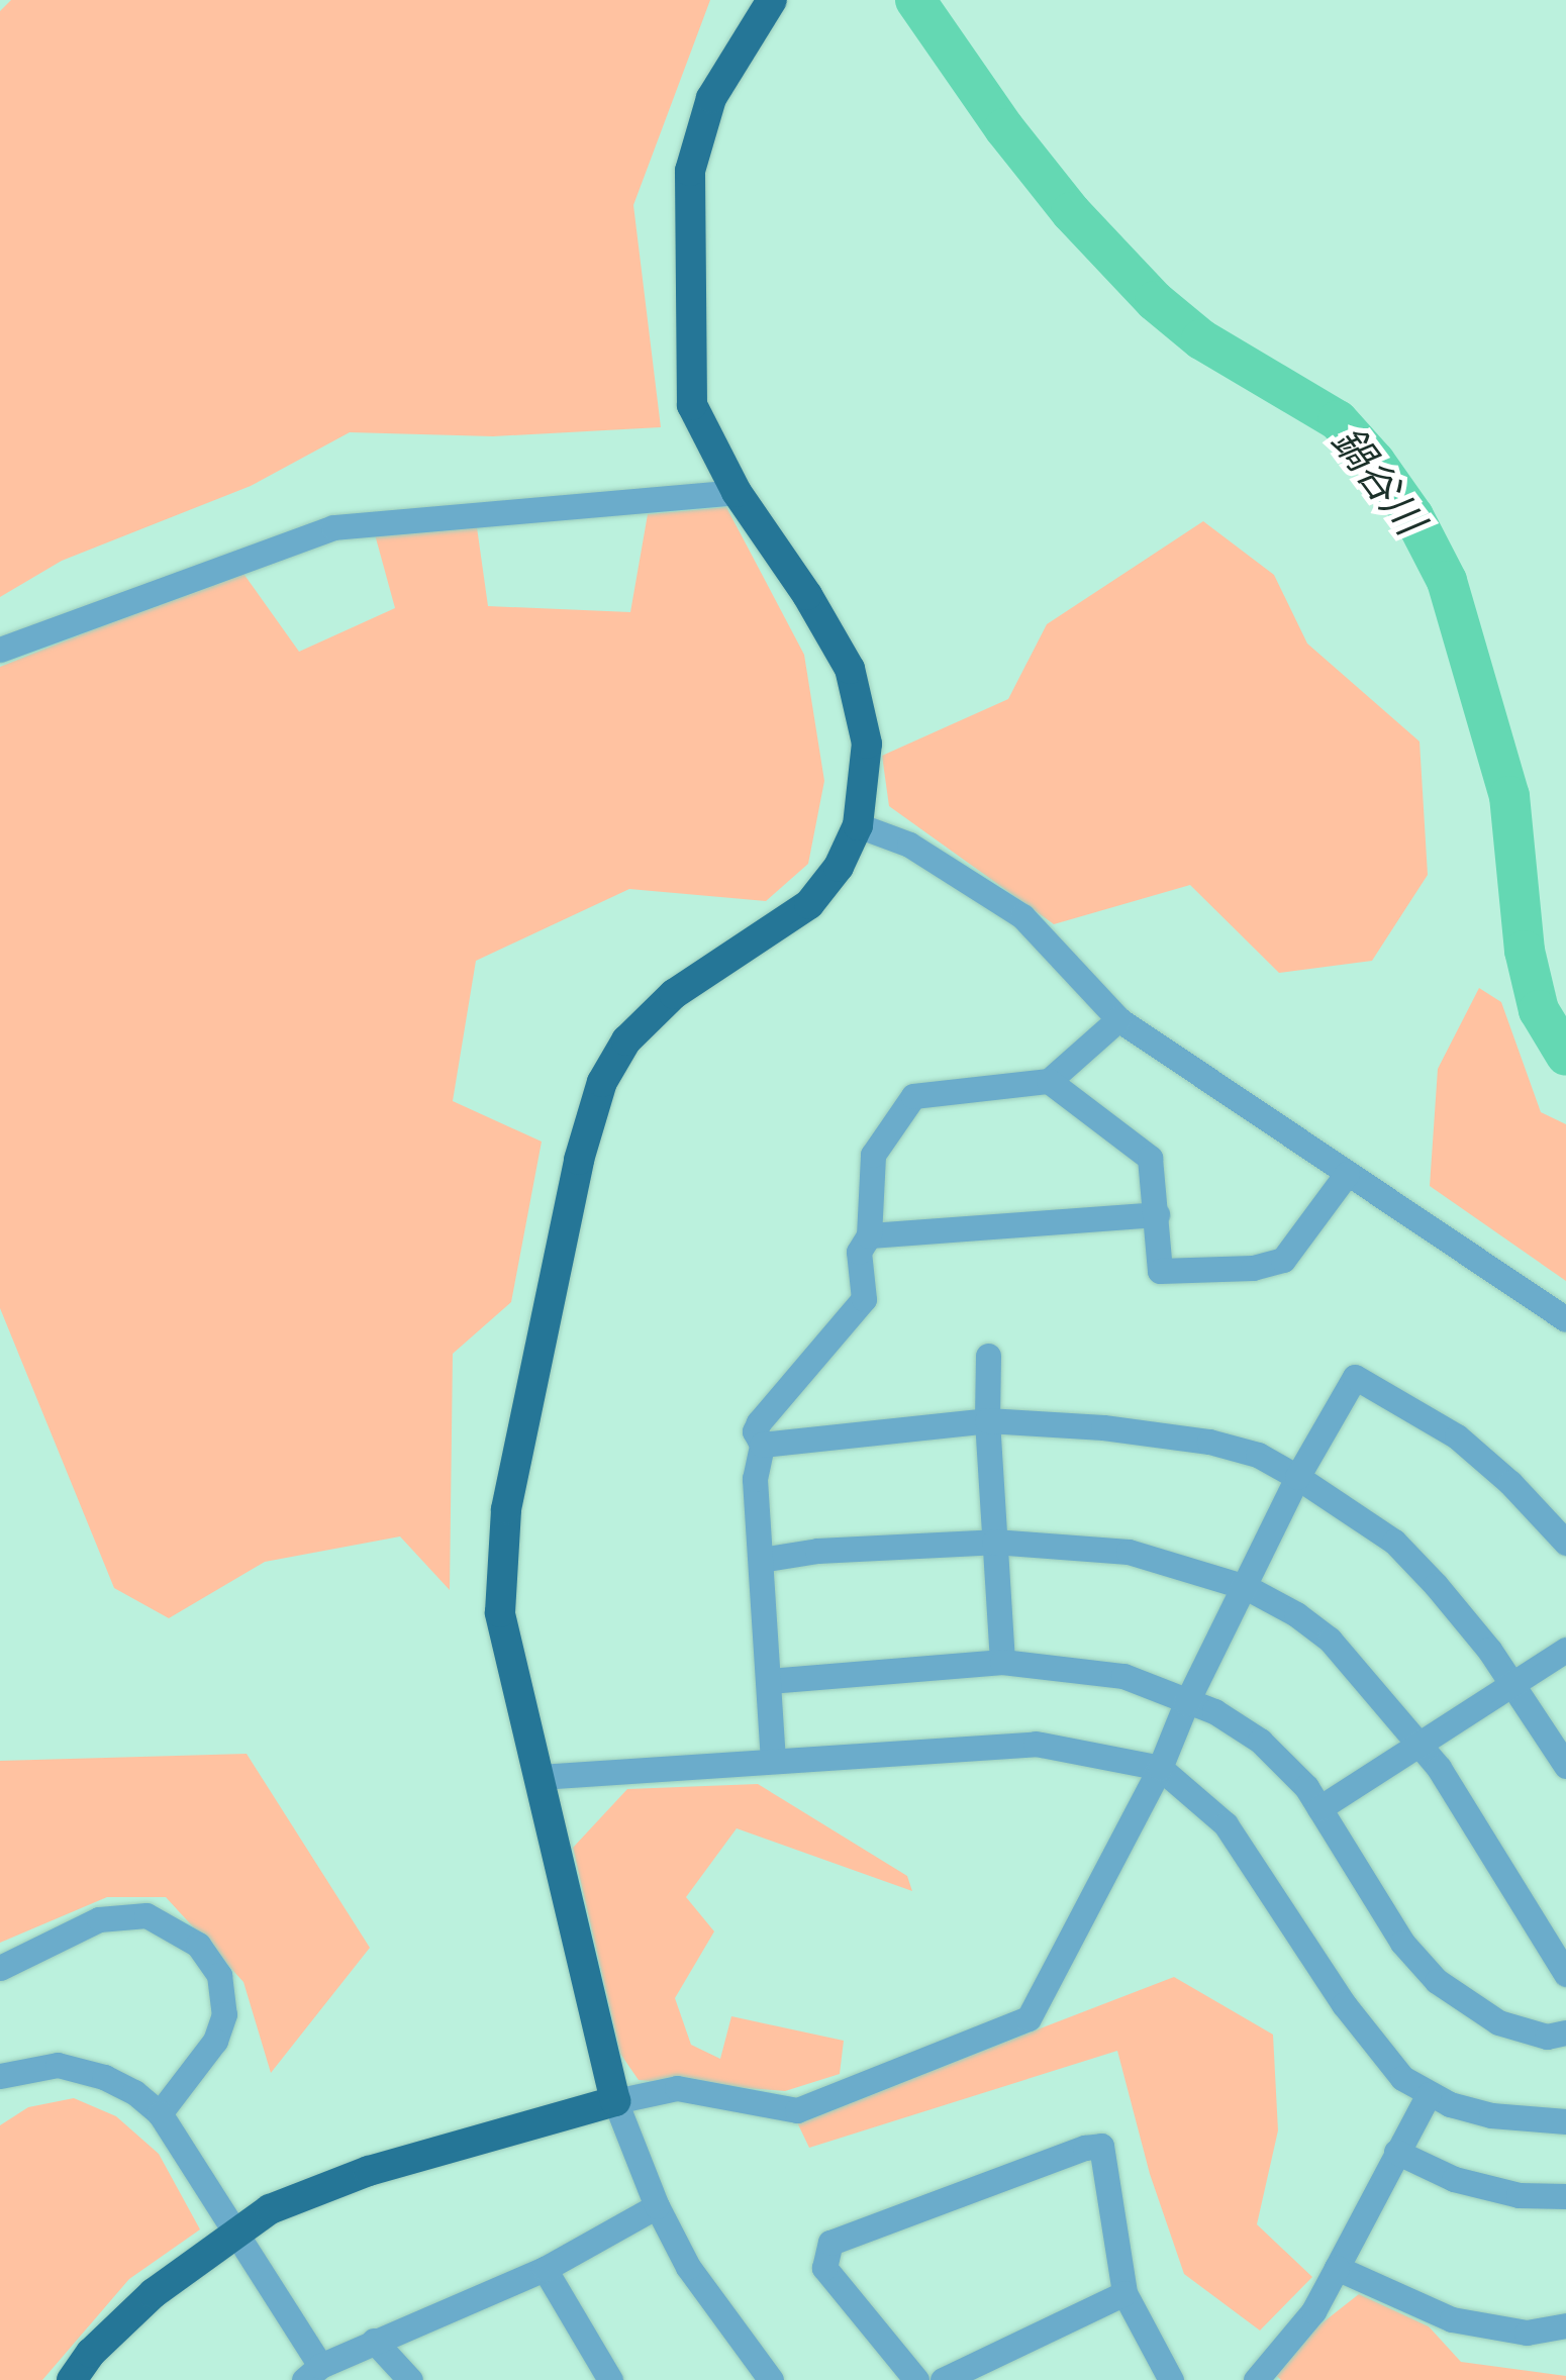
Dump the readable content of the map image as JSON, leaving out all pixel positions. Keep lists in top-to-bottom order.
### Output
{
  "water": ["鍋谷川"]
}
